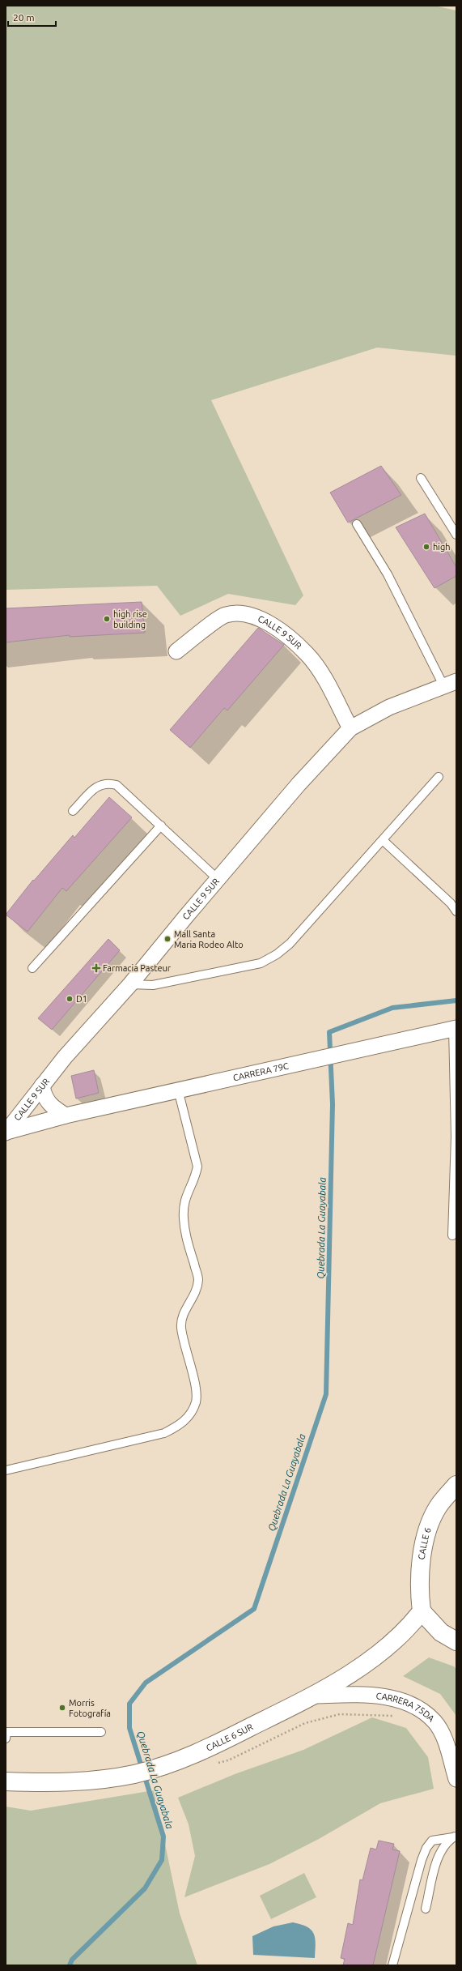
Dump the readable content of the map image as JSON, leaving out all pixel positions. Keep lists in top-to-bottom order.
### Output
{
  "streets": {
    "main road": ["CALLE 6", "CALLE 6 SUR"],
    "street": ["CALLE 9 SUR", "CARRERA 79C", "CARRERA 75DA"]
  },
  "crossings": [
    ["CALLE 9 SUR", "CARRERA 79C"],
    ["CALLE 6", "CALLE 6 SUR"],
    ["CARRERA 75DA", "CALLE 6 SUR"]
  ],
  "water": ["Quebrada La Guayabala"],
  "places": {
    "other": [
      "high",
      "high rise building",
      "Mall Santa Maria Rodeo Alto",
      "D1",
      "Morris Fotografía"
    ],
    "health": ["Farmacia Pasteur"]
  },
  "scale_bar": "20 m"
}
